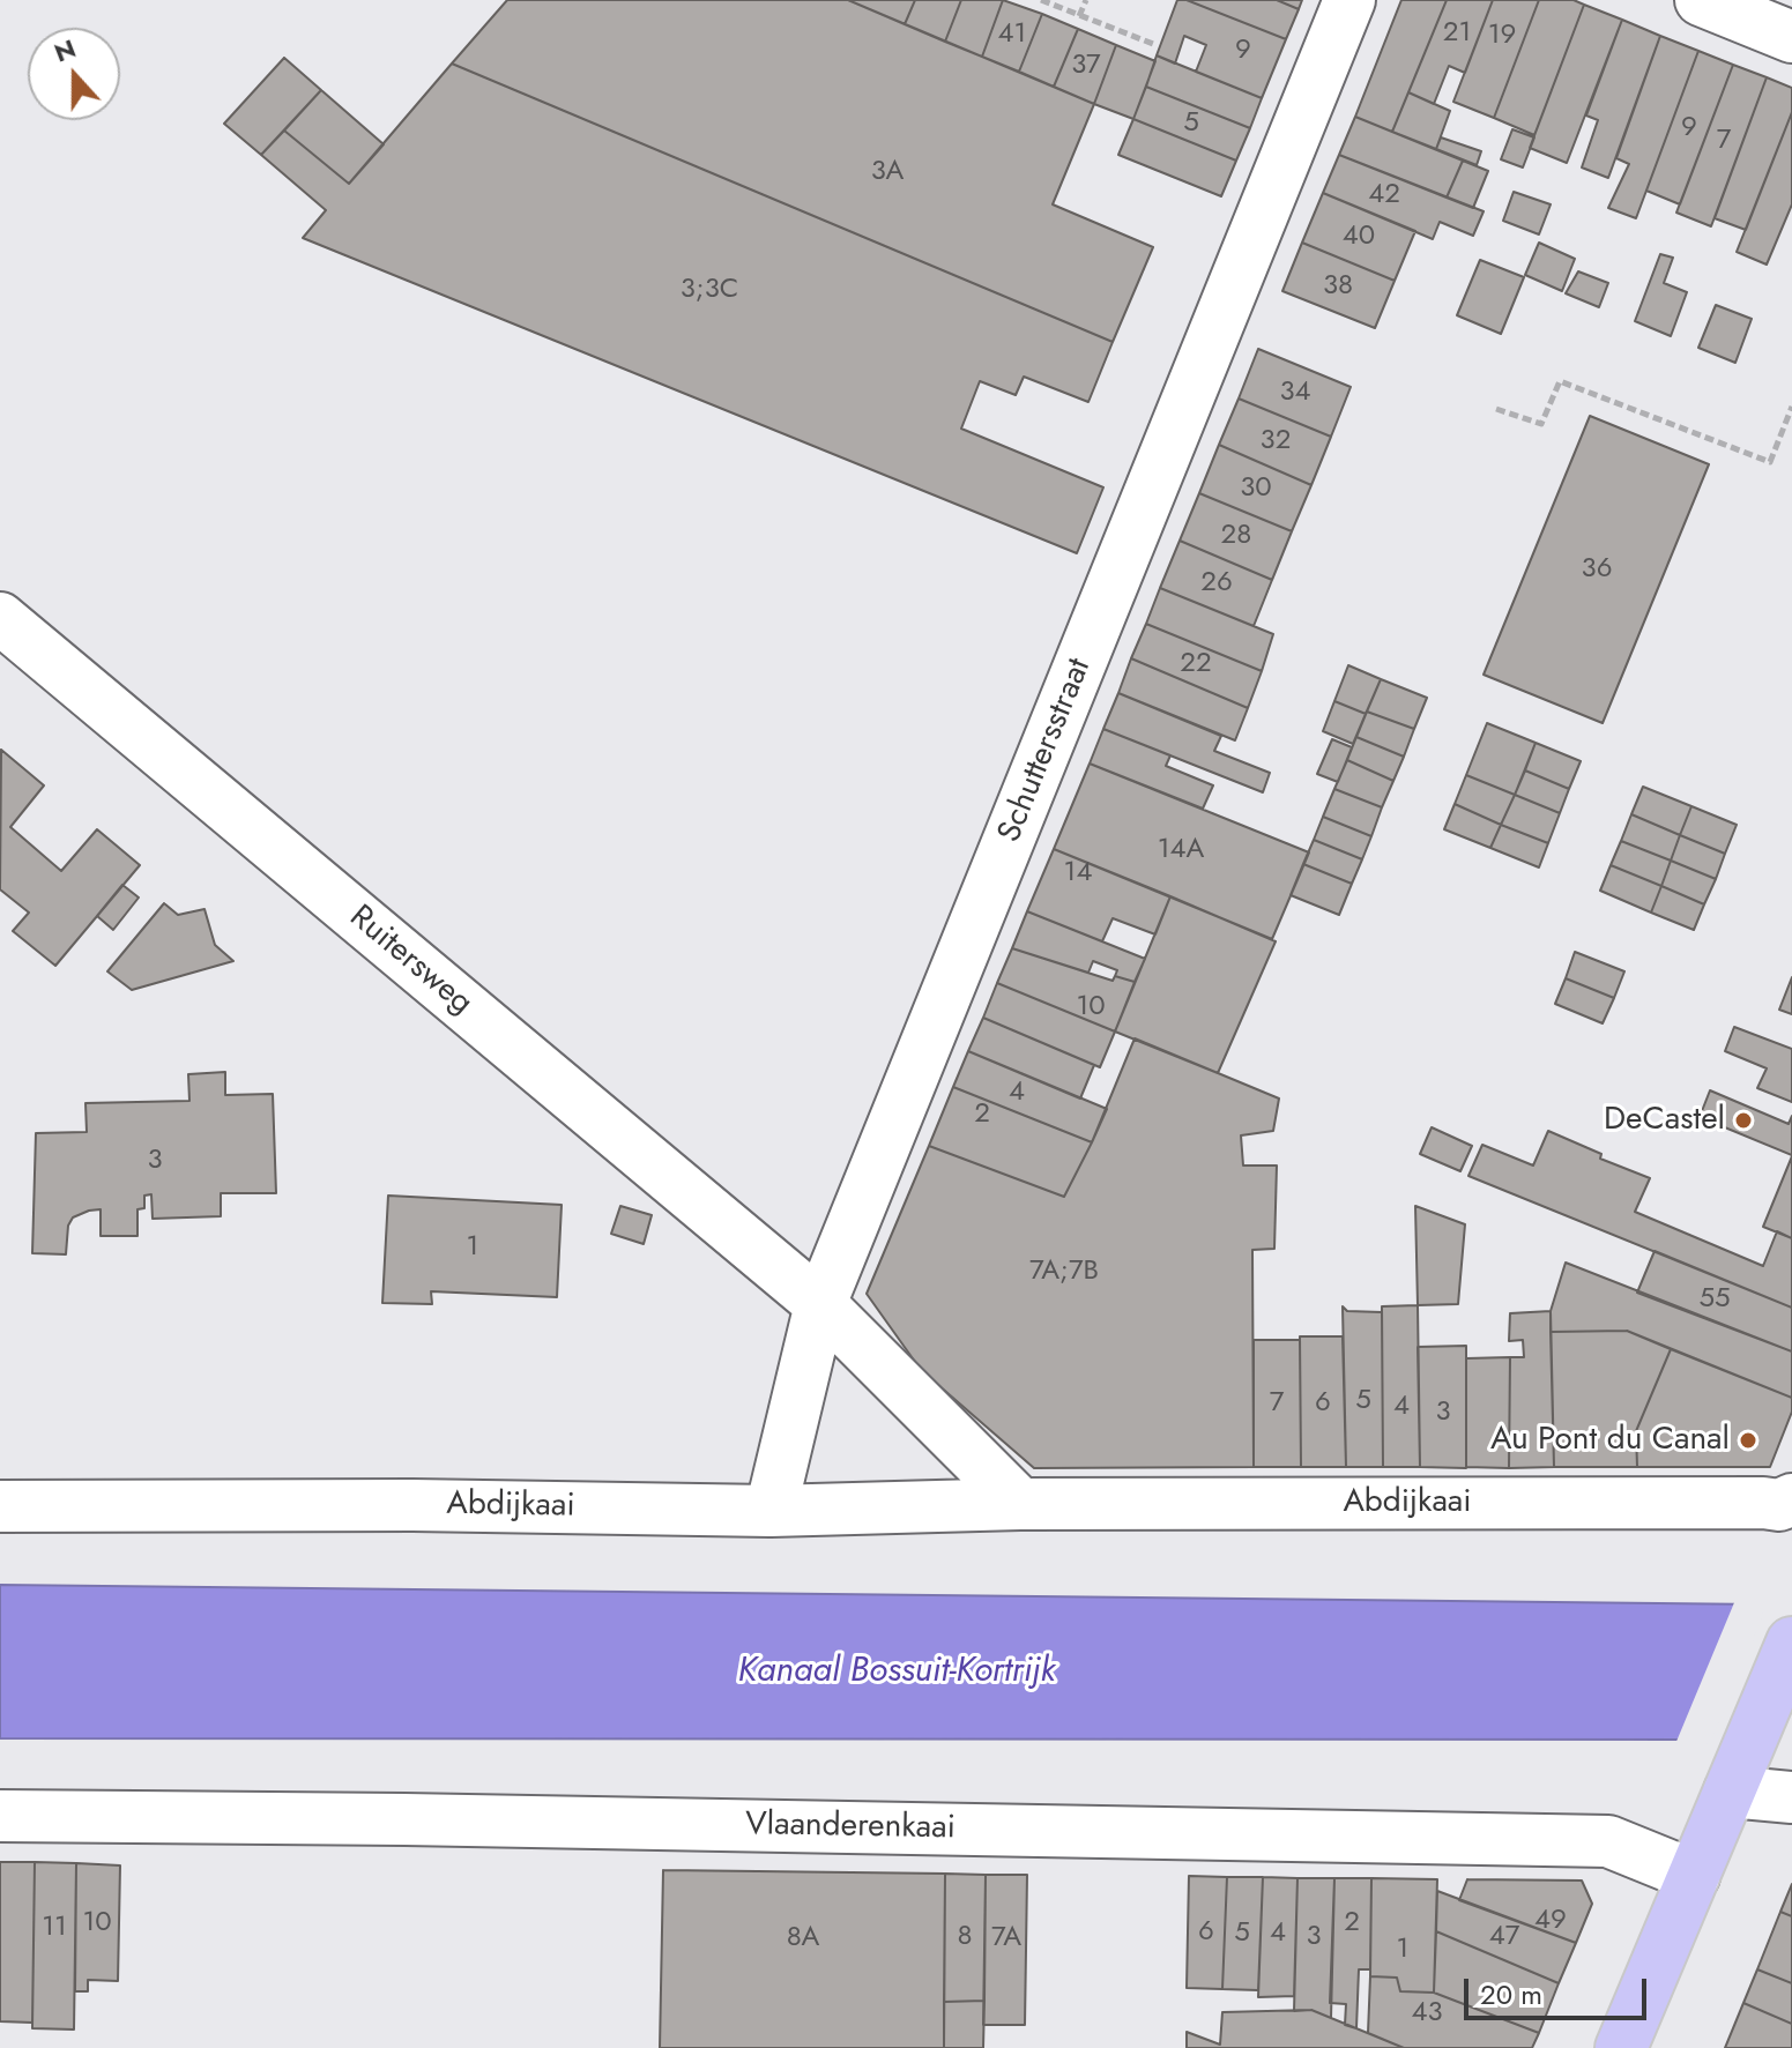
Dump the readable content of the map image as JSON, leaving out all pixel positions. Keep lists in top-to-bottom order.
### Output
{
  "streets": {
    "street": [
      "Schuttersstraat",
      "Ruitersweg",
      "Abdijkaai",
      "Vlaanderenkaai"
    ]
  },
  "crossings": [
    ["Schuttersstraat", "Ruitersweg"],
    ["Schuttersstraat", "Abdijkaai"]
  ],
  "water": ["Kanaal Bossuit-Kortrijk"],
  "places": ["DeCastel", "Au Pont du Canal"],
  "house_numbers": [
    "21",
    "41",
    "19",
    "9",
    "37",
    "5",
    "9",
    "7",
    "3A",
    "42",
    "40",
    "38",
    "3;3C",
    "34",
    "32",
    "30",
    "28",
    "36",
    "26",
    "22",
    "14A",
    "14",
    "10",
    "4",
    "2",
    "3",
    "1",
    "7A;7B",
    "55",
    "5",
    "7",
    "6",
    "4",
    "3",
    "49",
    "10",
    "2",
    "11",
    "6",
    "5",
    "4",
    "8",
    "3",
    "47",
    "8A",
    "7A",
    "1",
    "43"
  ],
  "scale_bar": "20 m",
  "north": "top"
}
